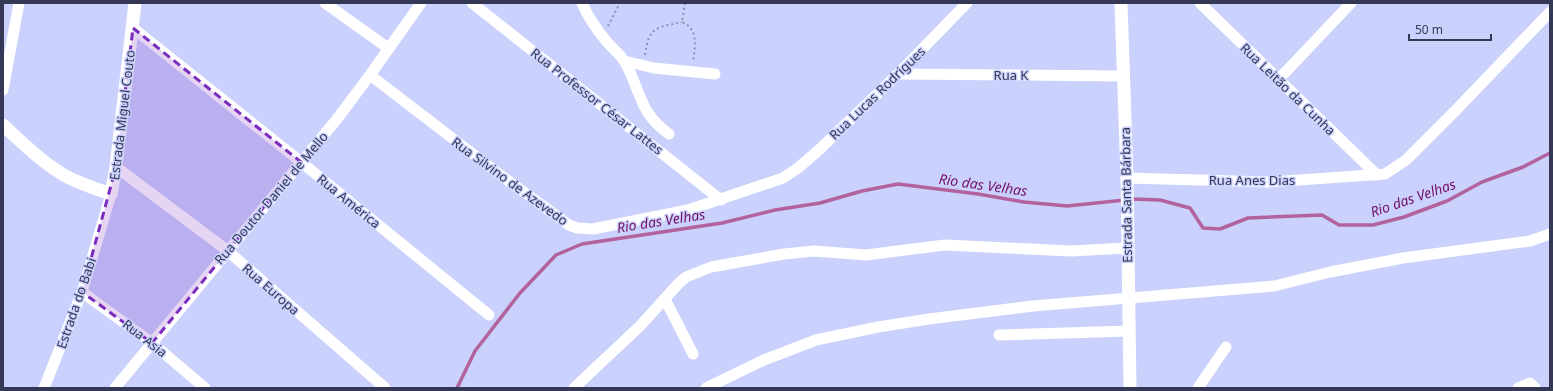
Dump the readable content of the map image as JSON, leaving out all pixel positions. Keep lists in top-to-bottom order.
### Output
{
  "streets": {
    "street": [
      "Rua K",
      "Rua Leitão da Cunha",
      "Rua Lucas Rodrigues",
      "Rua Professor César Lattes",
      "Estrada Miguel Couto",
      "Rua Anes Dias",
      "Rua Silvino de Azevedo",
      "Estrada Santa Bárbara",
      "Rua Doutor Daniel de Mello",
      "Rua América",
      "Rua Europa",
      "Estrada do Babi",
      "Rua Asia"
    ]
  },
  "crossings": [
    ["Rua K", "Rua Lucas Rodrigues"],
    ["Rua K", "Estrada Santa Bárbara"],
    ["Rua Leitão da Cunha", "Rua Anes Dias"],
    ["Rua Lucas Rodrigues", "Rua Silvino de Azevedo"],
    ["Rua Professor César Lattes", "Rua Silvino de Azevedo"],
    ["Estrada Miguel Couto", "Rua América"],
    ["Estrada Miguel Couto", "Rua Europa"],
    ["Estrada Miguel Couto", "Estrada do Babi"],
    ["Rua Anes Dias", "Estrada Santa Bárbara"],
    ["Rua Silvino de Azevedo", "Rua Doutor Daniel de Mello"],
    ["Rua Doutor Daniel de Mello", "Rua América"],
    ["Rua Doutor Daniel de Mello", "Rua Europa"],
    ["Rua Doutor Daniel de Mello", "Rua Asia"],
    ["Estrada do Babi", "Rua Asia"]
  ],
  "water": ["Rio das Velhas"],
  "scale_bar": "50 m"
}
